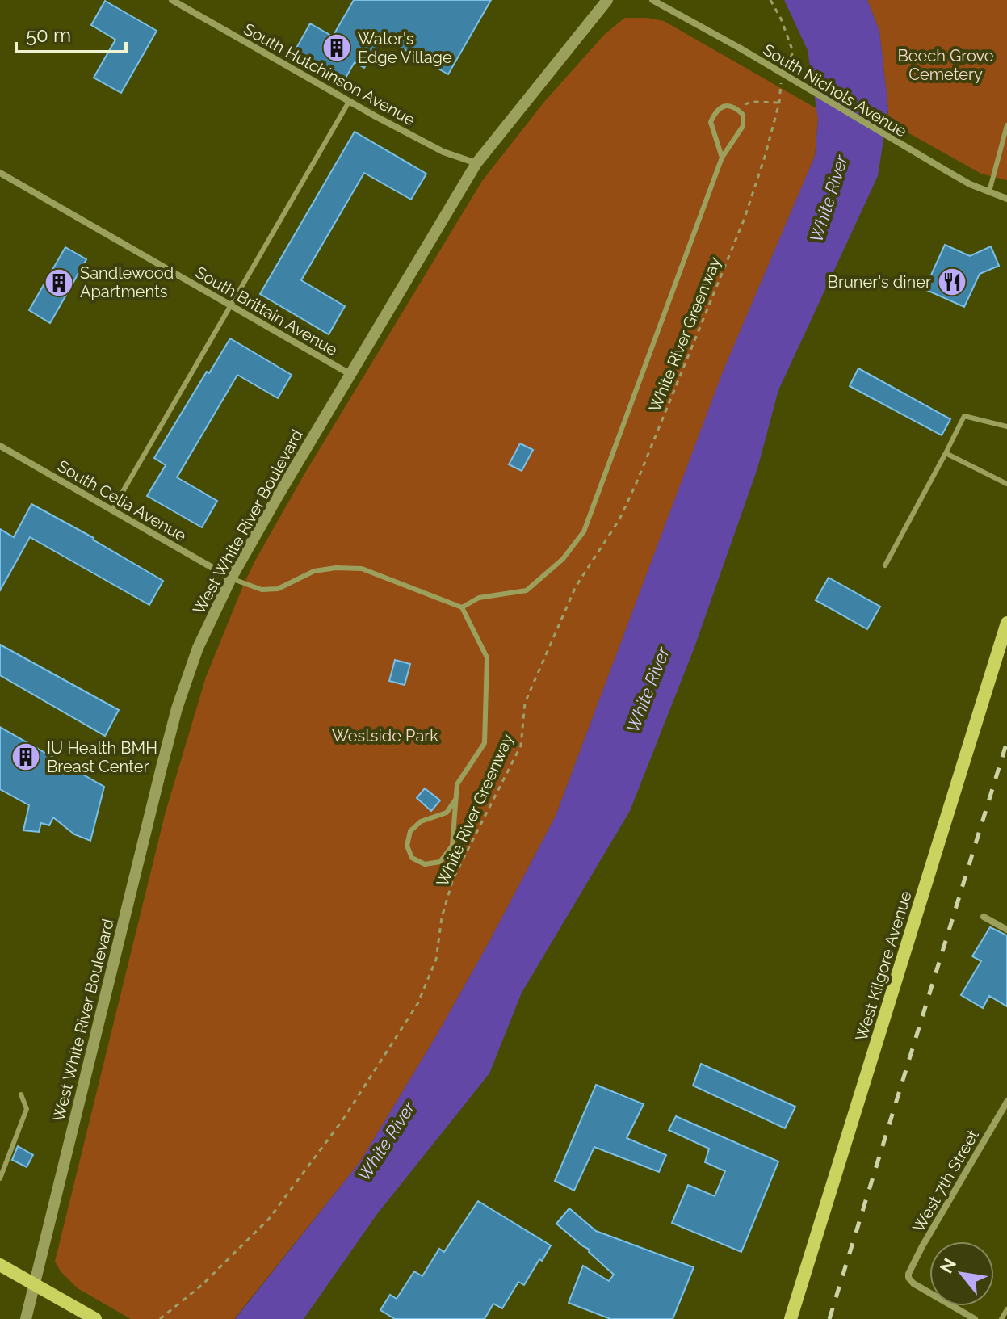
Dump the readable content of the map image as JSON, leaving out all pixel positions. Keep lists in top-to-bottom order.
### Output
{
  "streets": {
    "main road": ["West Kilgore Avenue"],
    "street": [
      "South Hutchinson Avenue",
      "South Nichols Avenue",
      "South Brittain Avenue",
      "South Celia Avenue",
      "West White River Boulevard",
      "West 7th Street"
    ],
    "path": ["White River Greenway"]
  },
  "crossings": [
    ["South Hutchinson Avenue", "West White River Boulevard"],
    ["South Brittain Avenue", "West White River Boulevard"],
    ["South Celia Avenue", "West White River Boulevard"]
  ],
  "water": ["White River"],
  "parks": ["Beech Grove Cemetery", "Westside Park"],
  "places": {
    "building": ["Water's Edge Village", "Sandlewood Apartments", "IU Health BMH Breast Center"],
    "restaurant": ["Bruner's diner"]
  },
  "scale_bar": "50 m",
  "north": "top left"
}
